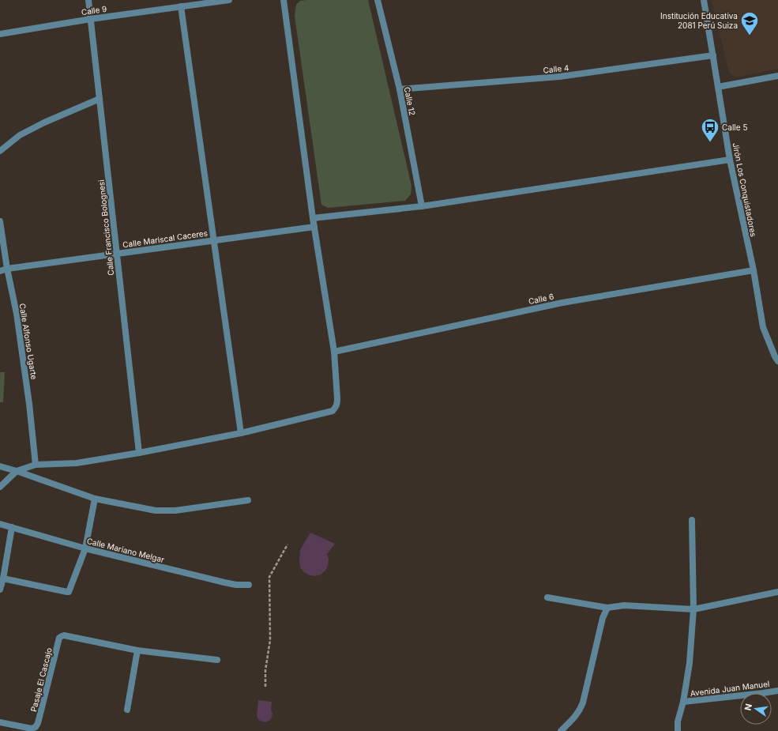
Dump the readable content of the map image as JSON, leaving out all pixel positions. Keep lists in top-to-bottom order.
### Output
{
  "streets": {
    "street": [
      "Calle 9",
      "Calle 4",
      "Calle 12",
      "Jirón Los Conquistadores",
      "Calle Francisco Bolognesi",
      "Calle Mariscal Caceres",
      "Calle 6",
      "Calle Alfonso Ugarte",
      "Calle Mariano Melgar",
      "Pasaje El Cascajo",
      "Avenida Juan Manuel"
    ]
  },
  "crossings": [
    ["Calle 9", "Calle Francisco Bolognesi"],
    ["Calle 4", "Calle 12"],
    ["Calle 4", "Jirón Los Conquistadores"],
    ["Jirón Los Conquistadores", "Calle 6"],
    ["Calle Francisco Bolognesi", "Calle Mariscal Caceres"],
    ["Calle Mariscal Caceres", "Calle Alfonso Ugarte"]
  ],
  "places": {
    "school or university": ["Institución Educativa 2081 Perú Suiza"],
    "bus stop": ["Calle 5"]
  },
  "north": "left"
}
